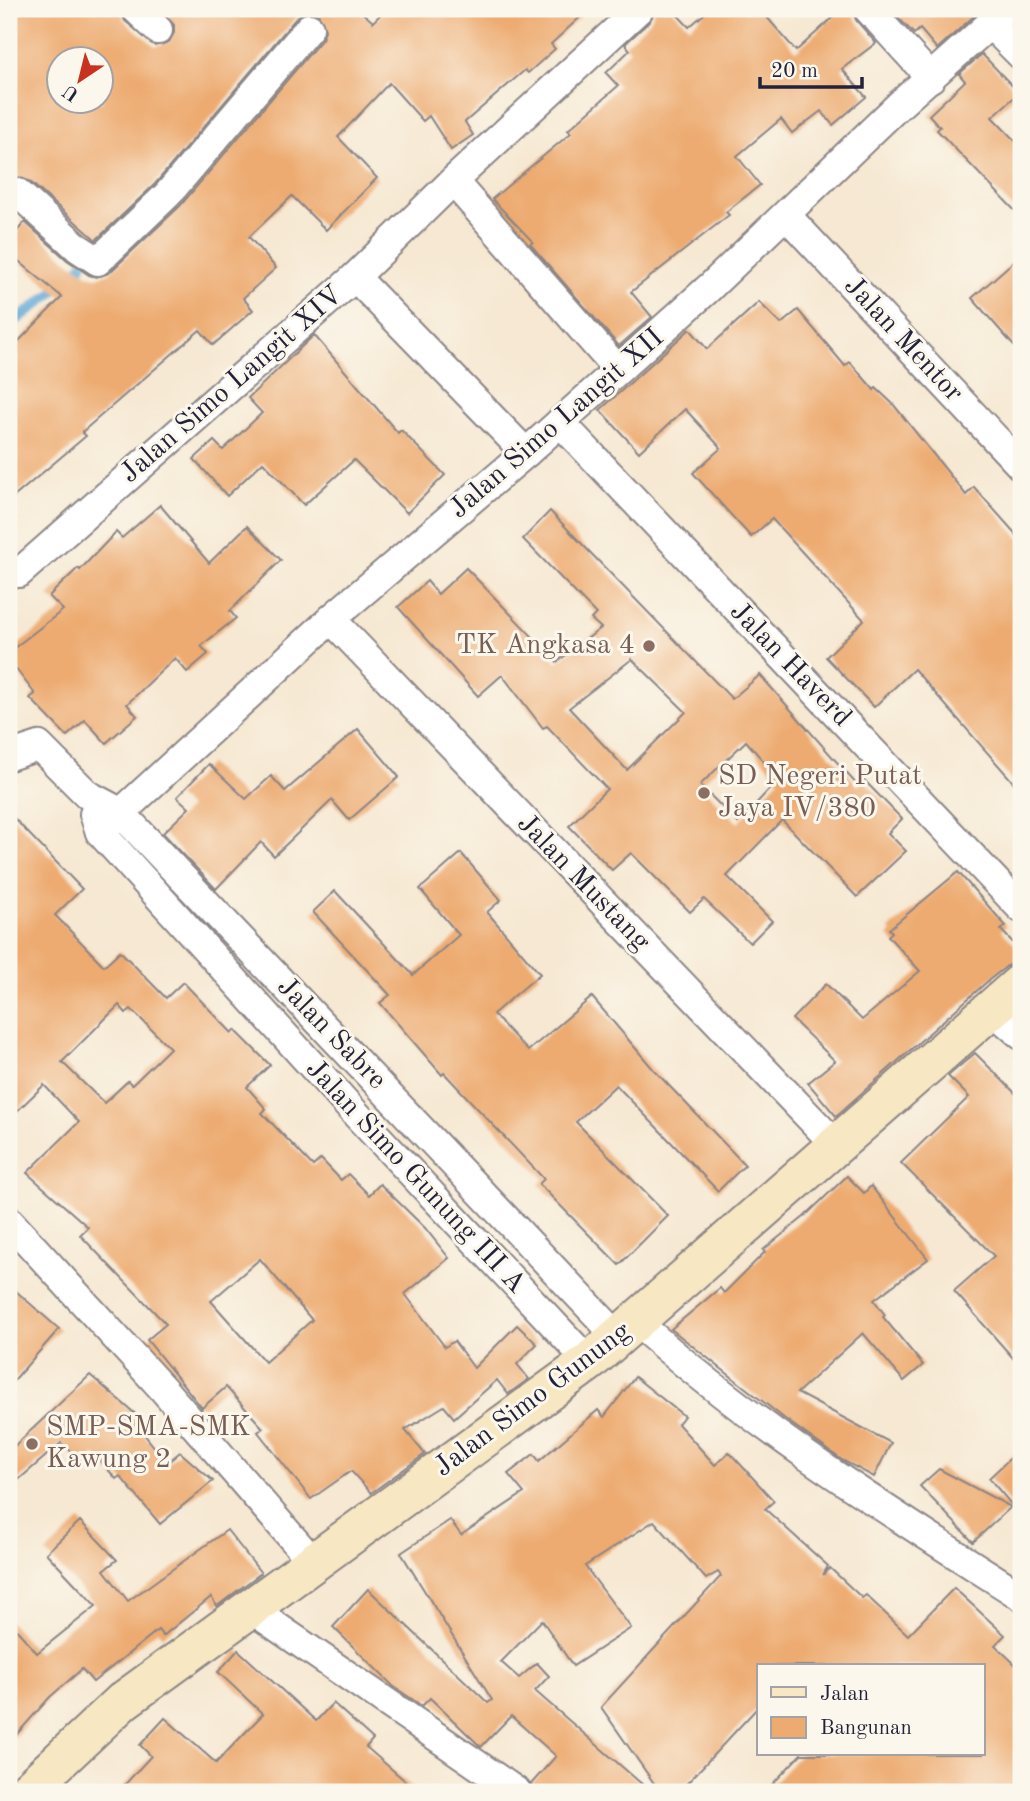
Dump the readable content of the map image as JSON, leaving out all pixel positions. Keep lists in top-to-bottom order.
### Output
{
  "streets": {
    "main road": ["Jalan Simo Gunung"],
    "street": [
      "Jalan Mentor",
      "Jalan Simo Langit XIV",
      "Jalan Simo Langit XII",
      "Jalan Haverd",
      "Jalan Mustang",
      "Jalan Sabre",
      "Jalan Simo Gunung III A"
    ]
  },
  "crossings": [
    ["Jalan Mentor", "Jalan Simo Langit XII"],
    ["Jalan Simo Langit XIV", "Jalan Simo Langit XII"],
    ["Jalan Simo Langit XII", "Jalan Haverd"],
    ["Jalan Simo Langit XII", "Jalan Mustang"],
    ["Jalan Simo Langit XII", "Jalan Sabre"],
    ["Jalan Simo Langit XII", "Jalan Simo Gunung III A"],
    ["Jalan Mustang", "Jalan Simo Gunung"],
    ["Jalan Sabre", "Jalan Simo Gunung III A"],
    ["Jalan Sabre", "Jalan Simo Gunung"],
    ["Jalan Simo Gunung III A", "Jalan Simo Gunung"]
  ],
  "places": ["TK Angkasa 4", "SD Negeri Putat Jaya IV/380", "SMP-SMA-SMK Kawung 2"],
  "legend": ["Jalan", "Bangunan"],
  "scale_bar": "20 m",
  "north": "bottom left"
}
